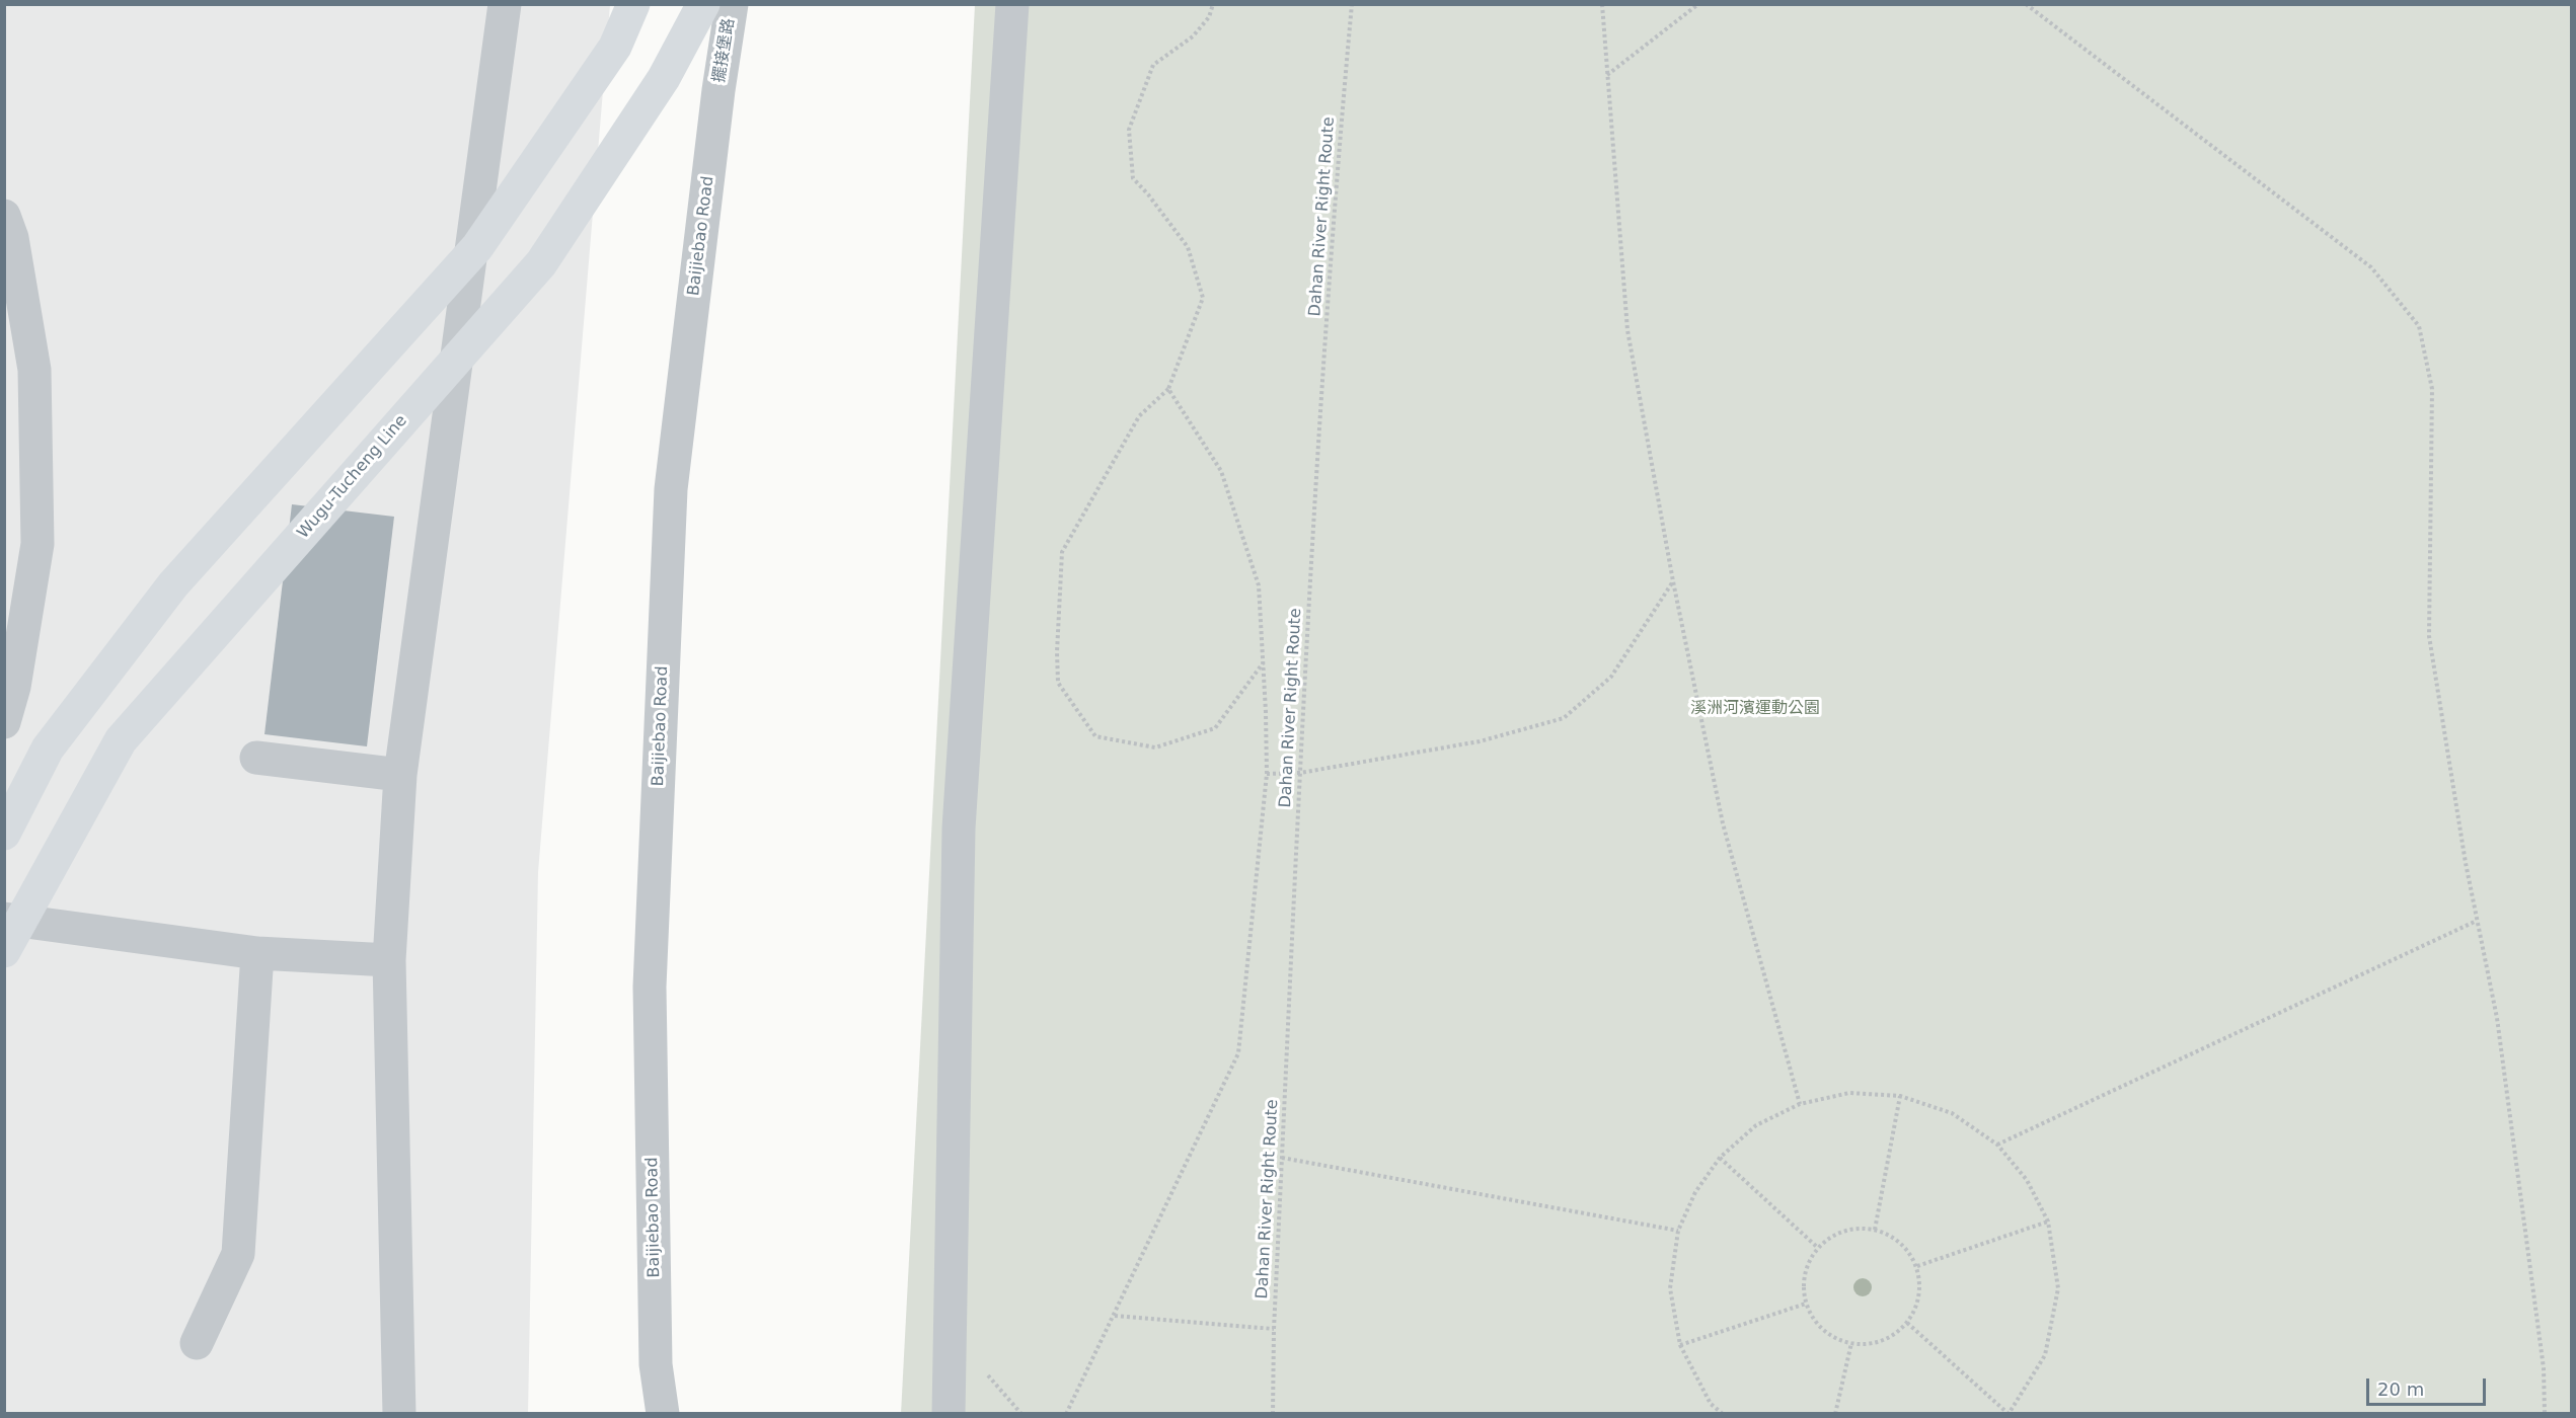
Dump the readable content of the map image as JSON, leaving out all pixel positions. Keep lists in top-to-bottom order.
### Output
{
  "streets": {
    "highway": ["Wugu-Tucheng Line"],
    "street": ["擺接堡路", "Baijiebao Road"],
    "path": ["Dahan River Right Route"]
  },
  "crossings": [
    ["擺接堡路", "Baijiebao Road"]
  ],
  "parks": ["溪洲河濱運動公園"],
  "scale_bar": "20 m"
}
